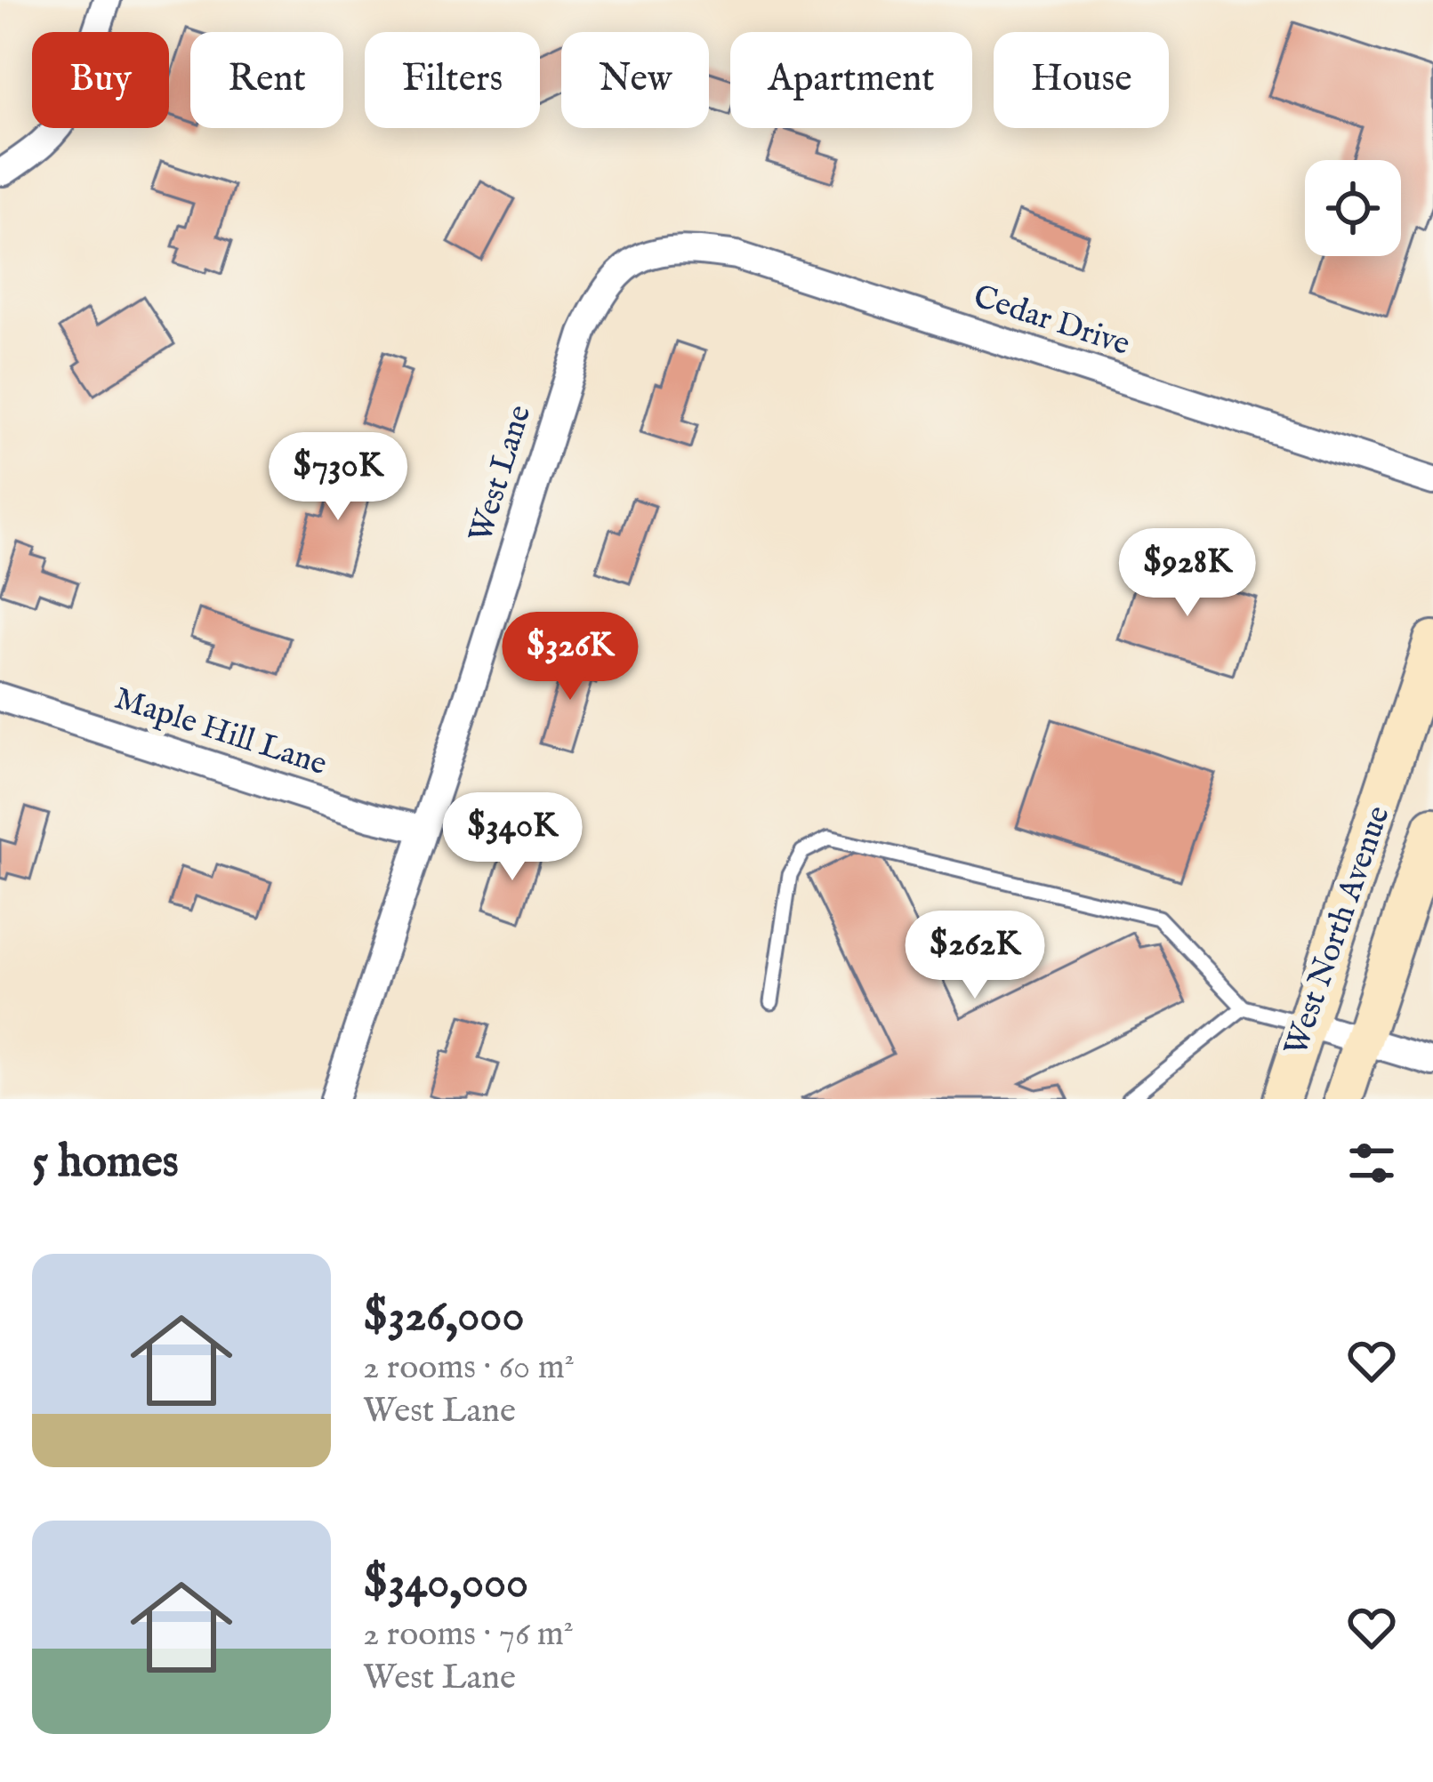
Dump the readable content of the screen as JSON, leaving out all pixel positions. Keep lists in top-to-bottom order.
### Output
{
  "streets": {
    "main road": ["West North Avenue"],
    "street": ["Cedar Drive", "West Lane", "Maple Hill Lane"]
  },
  "crossings": [
    ["Cedar Drive", "West Lane"],
    ["West Lane", "Maple Hill Lane"]
  ],
  "page": {
    "chip": [
      "Buy",
      "Rent",
      "Filters",
      "New",
      "Apartment",
      "House"
    ],
    "price": [
      "$730K",
      "$928K",
      "$326K",
      "$340K",
      "$262K"
    ],
    "heading": "5 homes",
    "list": [
      {
        "name": "$326,000",
        "note": "2 rooms · 60 m² · West Lane"
      },
      {
        "name": "$340,000",
        "note": "2 rooms · 76 m² · West Lane"
      }
    ]
  }
}
